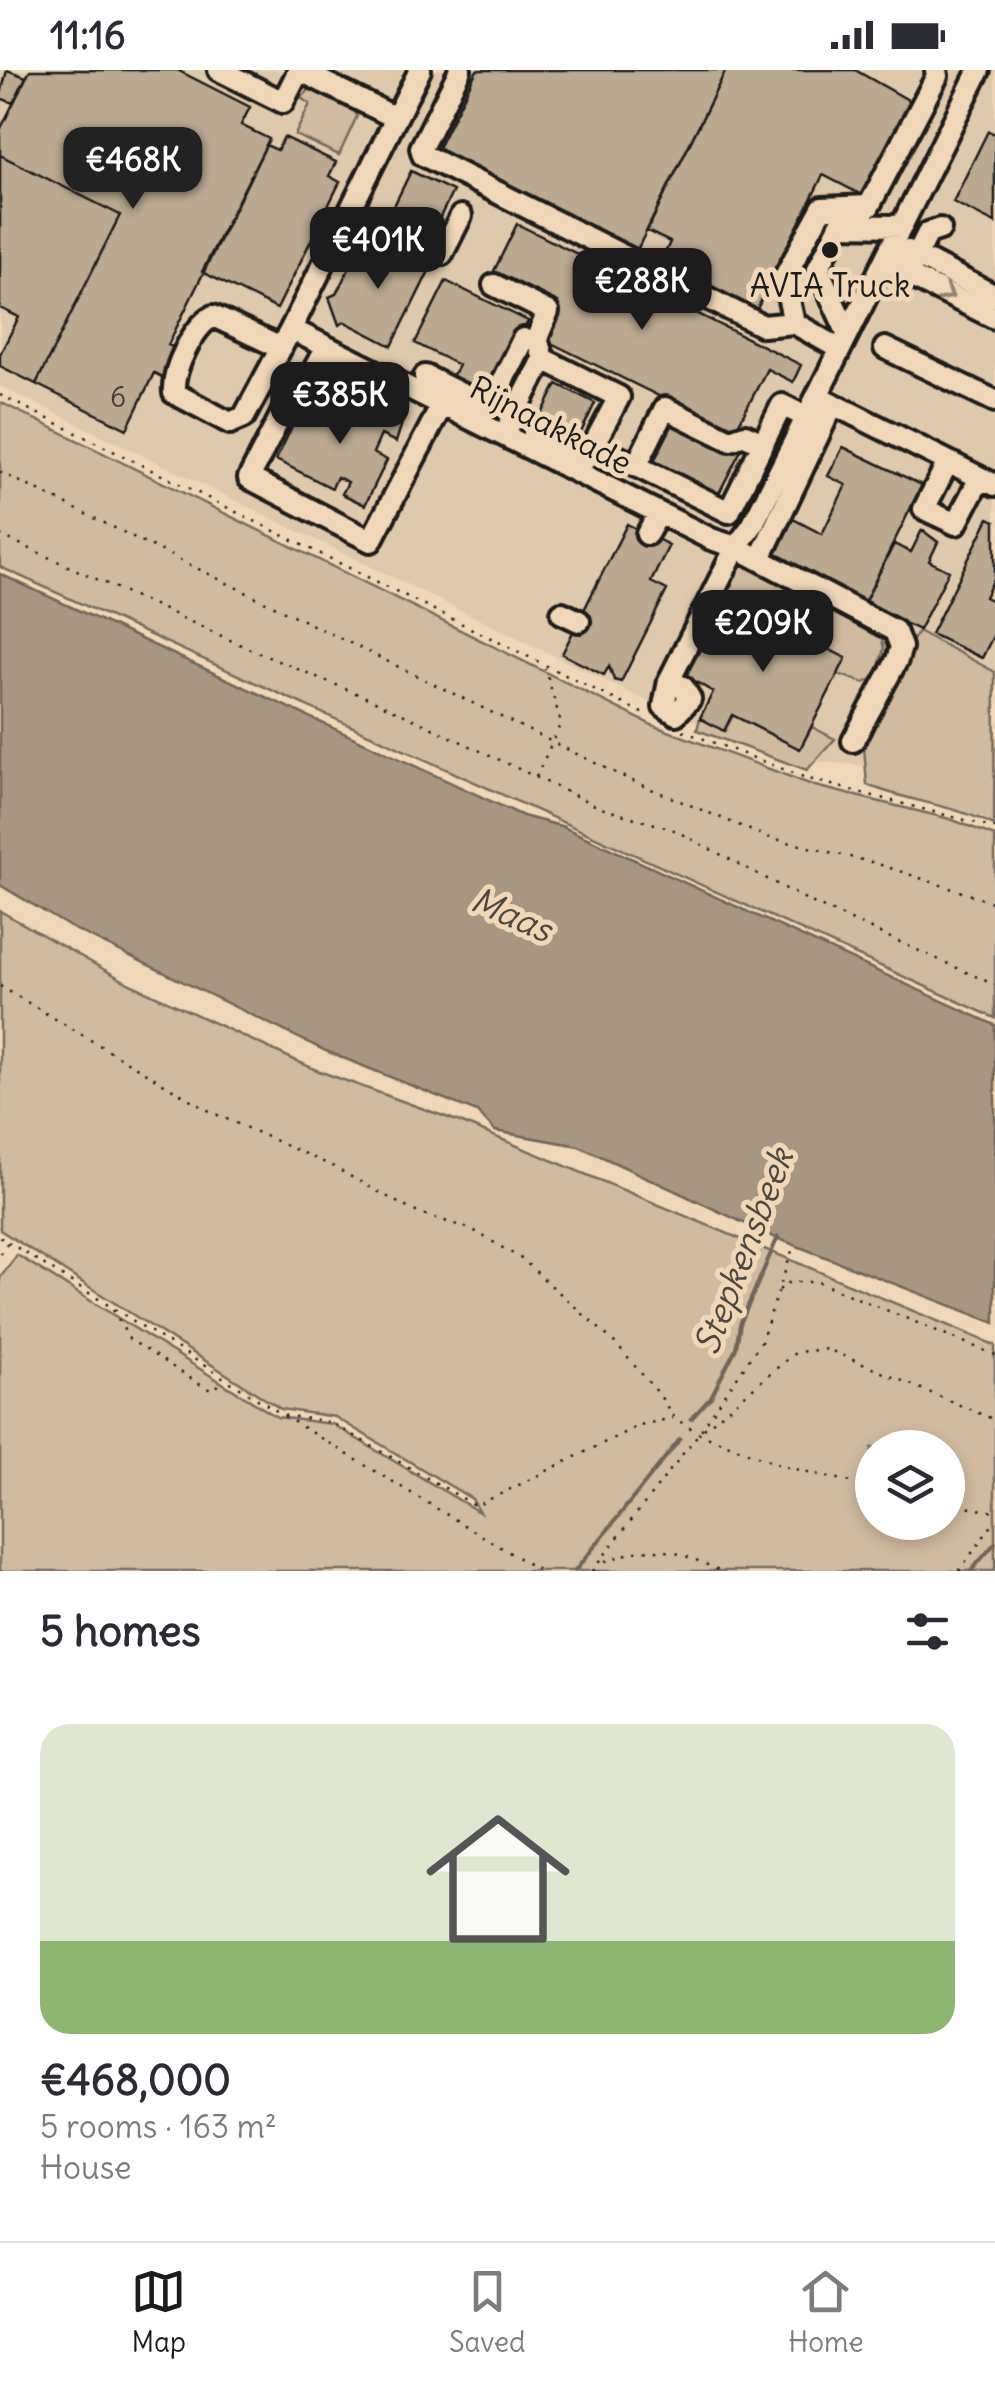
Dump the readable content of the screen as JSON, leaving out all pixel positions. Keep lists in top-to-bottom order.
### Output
{
  "streets": {
    "street": ["Rijnaakkade"]
  },
  "water": ["Maas", "Stepkensbeek"],
  "places": ["AVIA Truck"],
  "house_numbers": ["6"],
  "page": {
    "status": "11:16",
    "price": [
      "€468K",
      "€401K",
      "€288K",
      "€385K",
      "€209K"
    ],
    "heading": "5 homes",
    "list": [
      {
        "name": "€468,000",
        "note": "5 rooms · 163 m² · House"
      }
    ],
    "tabs": ["Map", "Saved", "Home"]
  }
}
